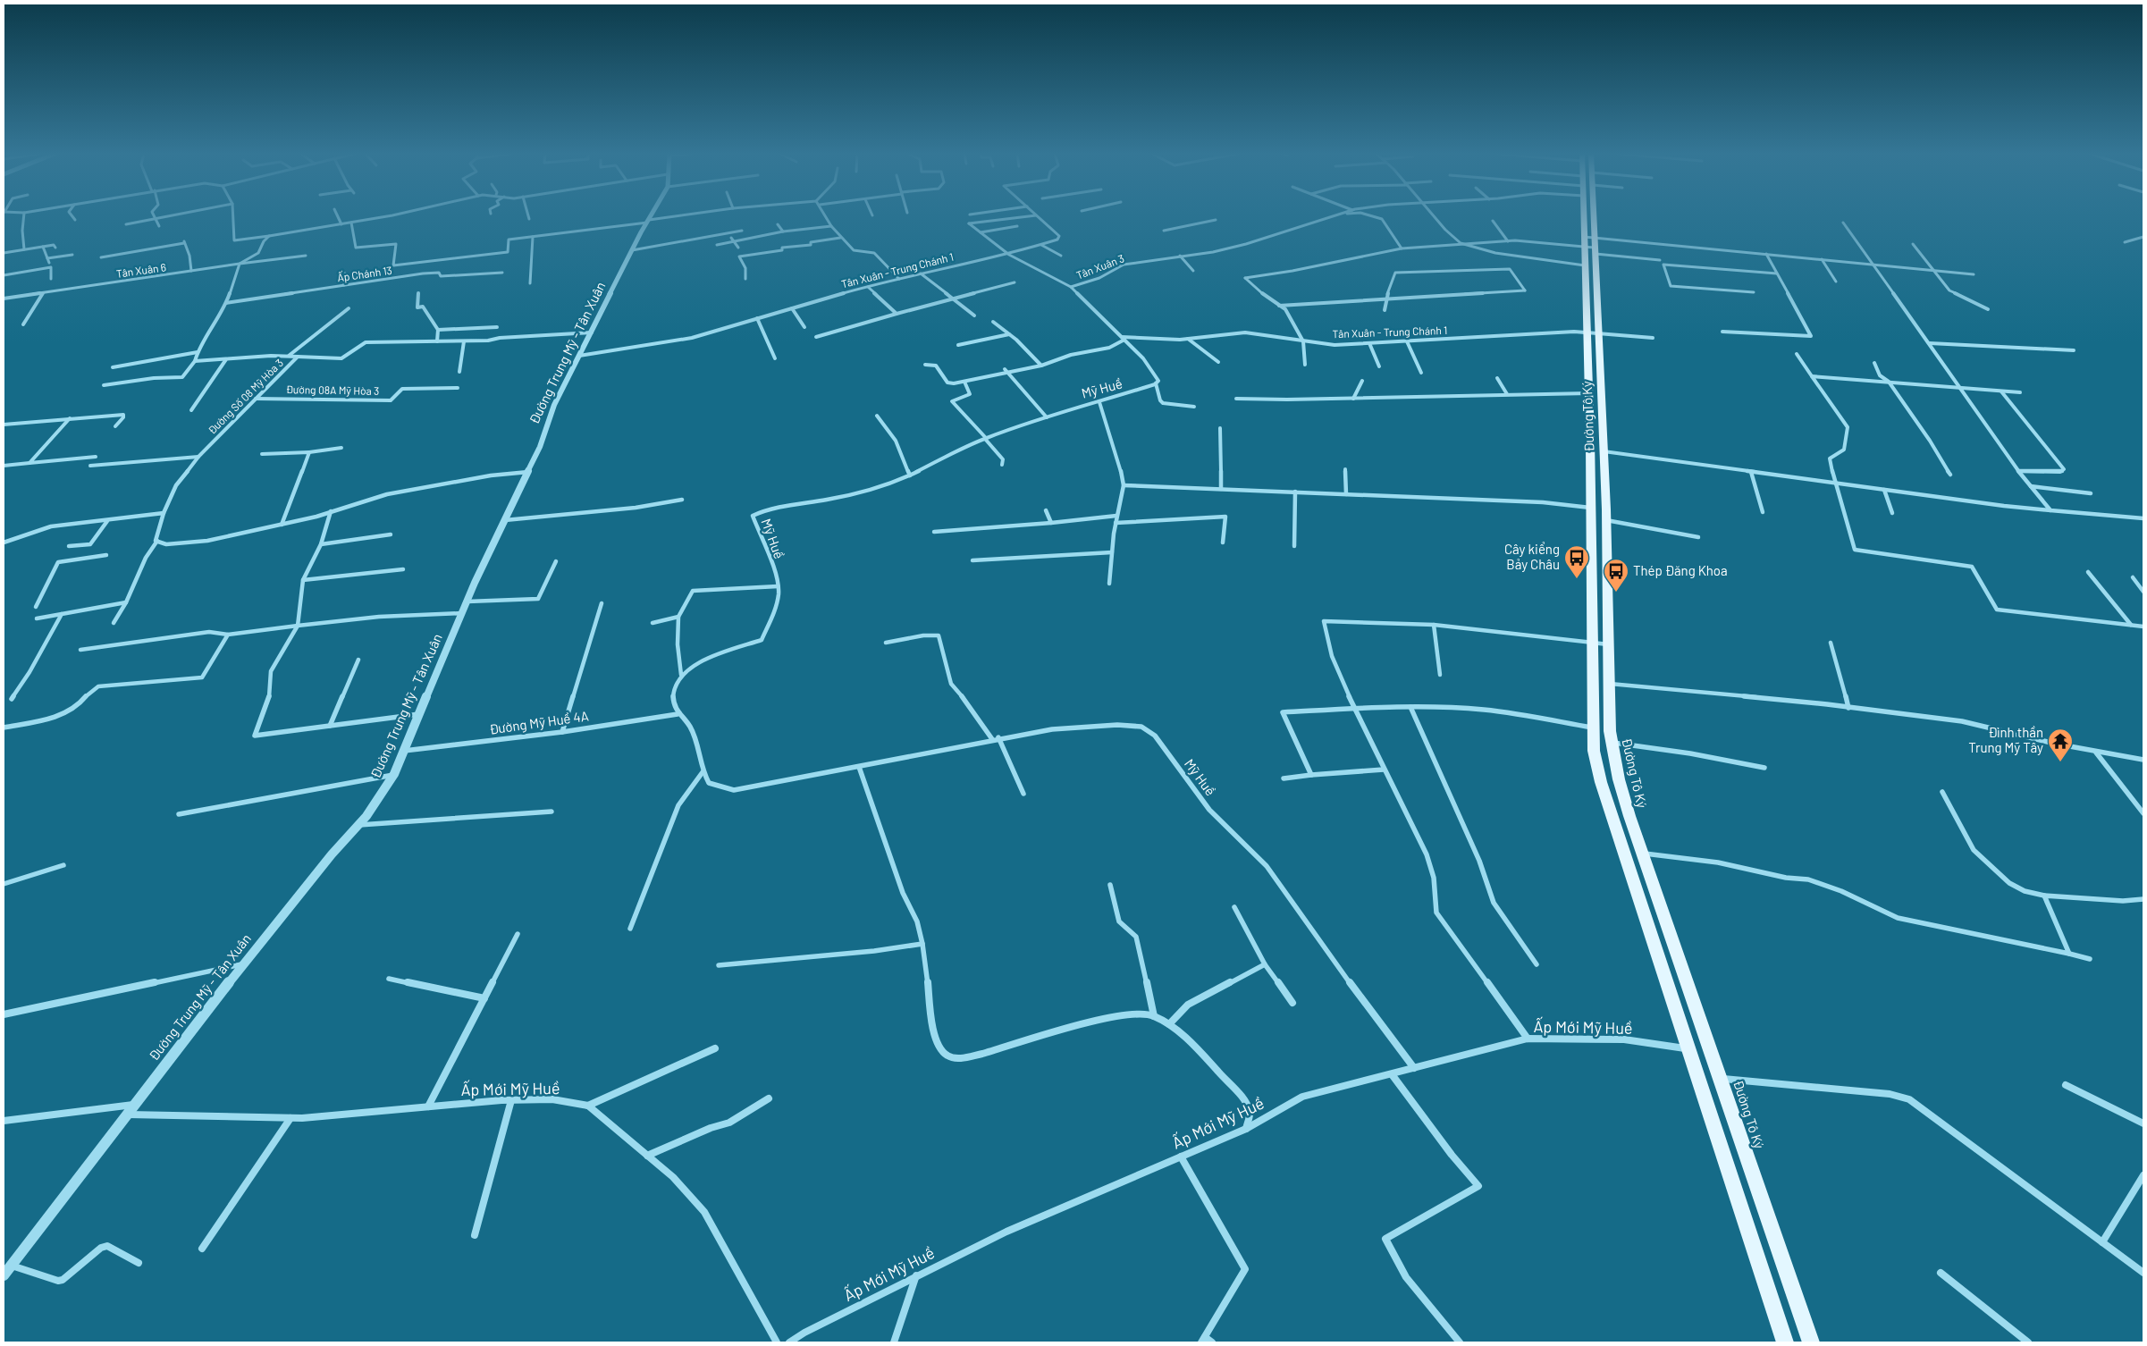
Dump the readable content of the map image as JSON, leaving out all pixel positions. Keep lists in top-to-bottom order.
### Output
{
  "streets": {
    "main road": ["Đường Tô Ký"],
    "street": [
      "Tân Xuân 3",
      "Tân Xuân 6",
      "Tân Xuân - Trung Chánh 1",
      "Ấp Chánh 13",
      "Đường Trung Mỹ - Tân Xuân",
      "Mỹ Huề",
      "Đường 08A Mỹ Hòa 3",
      "Đường Số 08 Mỹ Hòa 3",
      "Đường Mỹ Huề 4A",
      "Ấp Mới Mỹ Huề"
    ]
  },
  "crossings": [
    ["Tân Xuân - Trung Chánh 1", "Đường Trung Mỹ - Tân Xuân"],
    ["Tân Xuân - Trung Chánh 1", "Đường Tô Ký"],
    ["Đường Trung Mỹ - Tân Xuân", "Đường Mỹ Huề 4A"],
    ["Đường Trung Mỹ - Tân Xuân", "Ấp Mới Mỹ Huề"],
    ["Mỹ Huề", "Ấp Mới Mỹ Huề"],
    ["Đường 08A Mỹ Hòa 3", "Đường Số 08 Mỹ Hòa 3"],
    ["Đường Tô Ký", "Ấp Mới Mỹ Huề"]
  ],
  "places": {
    "bus stop": ["Cây kiểng Bảy Châu", "Thép Đăng Khoa"],
    "temple": ["Đình thần Trung Mỹ Tây"]
  }
}
